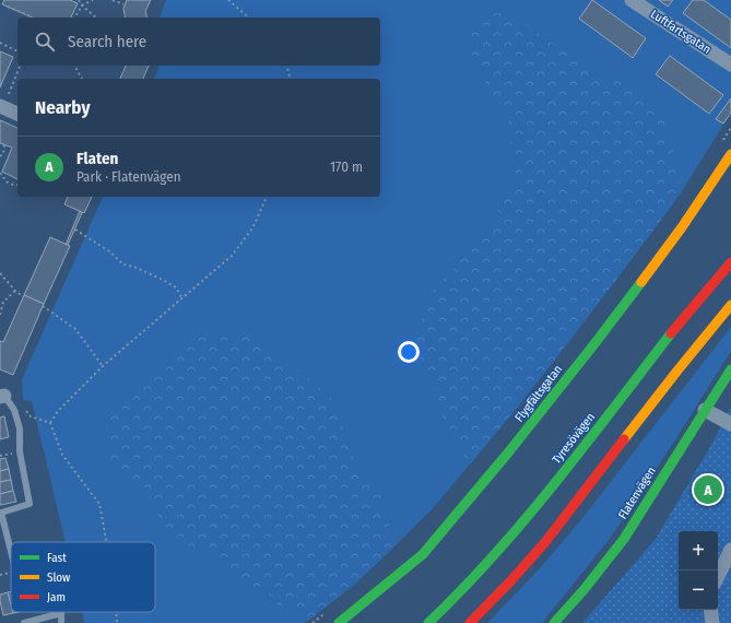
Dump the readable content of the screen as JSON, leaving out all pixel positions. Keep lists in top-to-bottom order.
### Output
{
  "streets": {
    "main road": ["Flygfältsgatan", "Tyresövägen", "Flatenvägen"],
    "street": ["Luftfartsgatan"]
  },
  "legend": ["Fast", "Slow", "Jam"],
  "page": {
    "search": "Search here",
    "heading": "Nearby",
    "list": [
      {
        "mark": "A",
        "name": "Flaten",
        "note": "Park · Flatenvägen",
        "value": "170 m"
      }
    ],
    "pins": "A",
    "map_buttons": ["+", "−"]
  }
}
